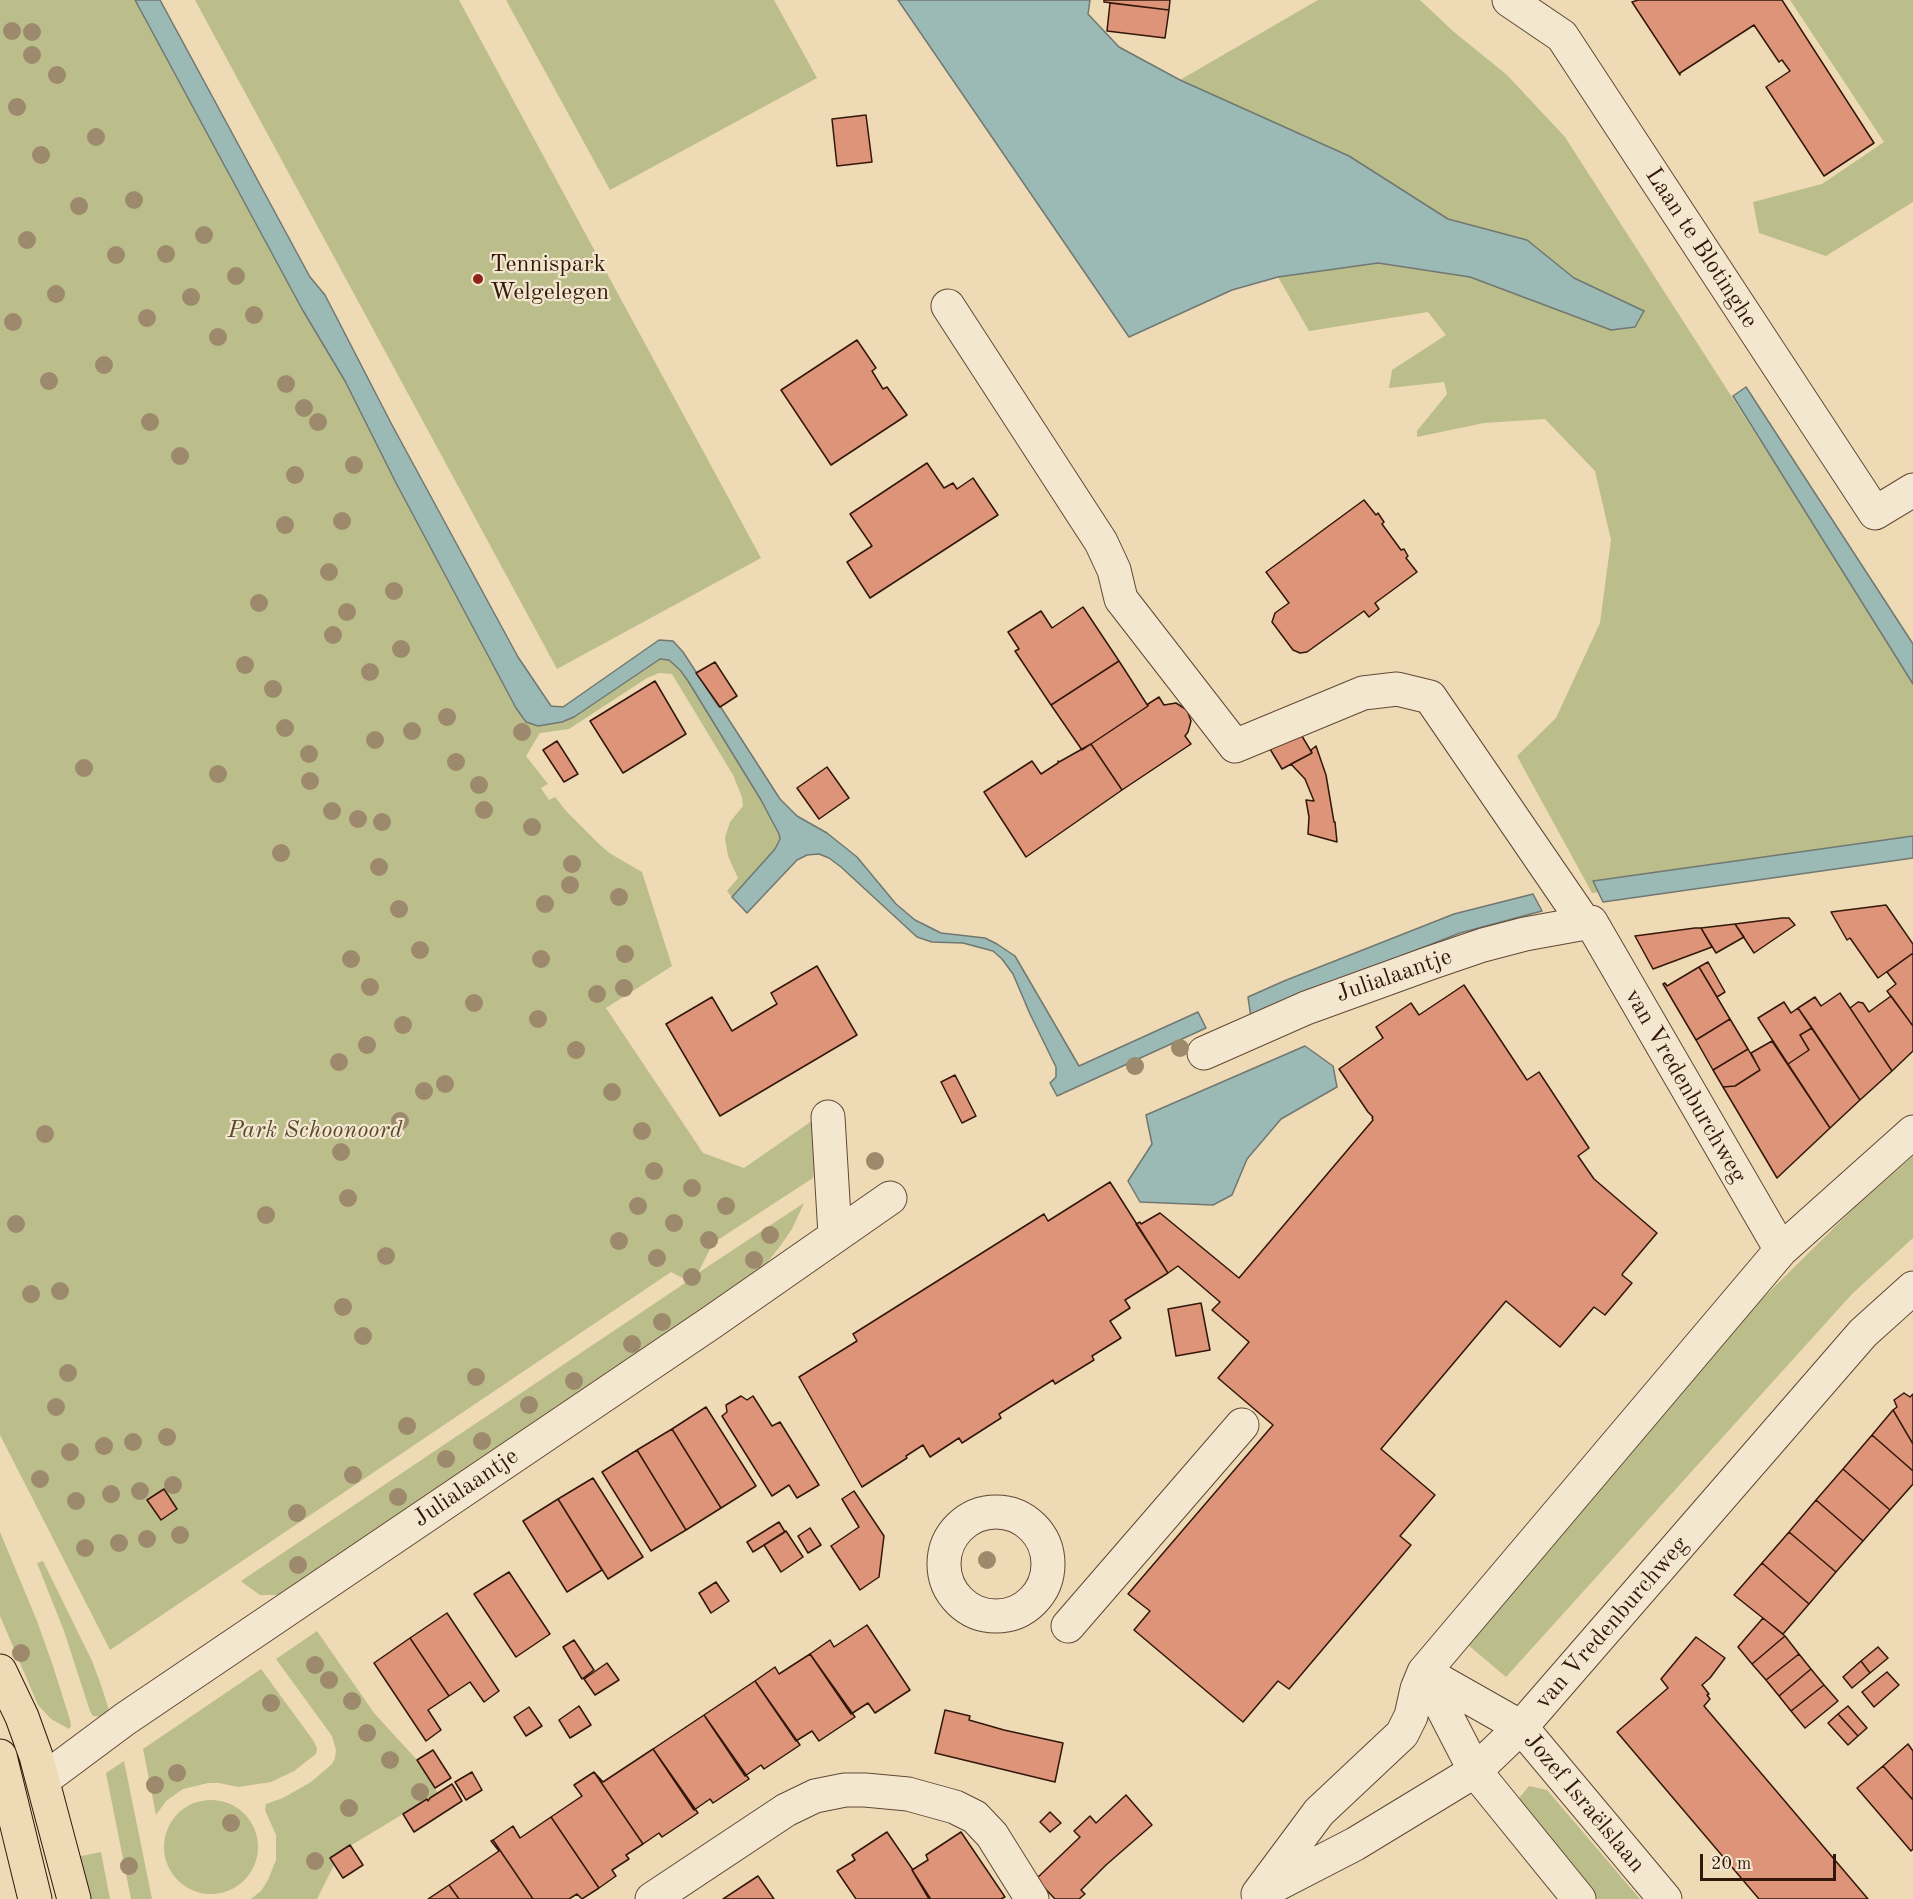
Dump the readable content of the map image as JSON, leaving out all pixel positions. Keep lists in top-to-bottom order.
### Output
{
  "streets": {
    "street": [
      "Laan te Blotinghe",
      "Julialaantje",
      "van Vredenburchweg",
      "Jozef Israëlslaan"
    ]
  },
  "crossings": [
    ["Julialaantje", "van Vredenburchweg"],
    ["van Vredenburchweg", "Jozef Israëlslaan"]
  ],
  "parks": ["Park Schoonoord"],
  "places": ["Tennispark Welgelegen"],
  "scale_bar": "20 m"
}
